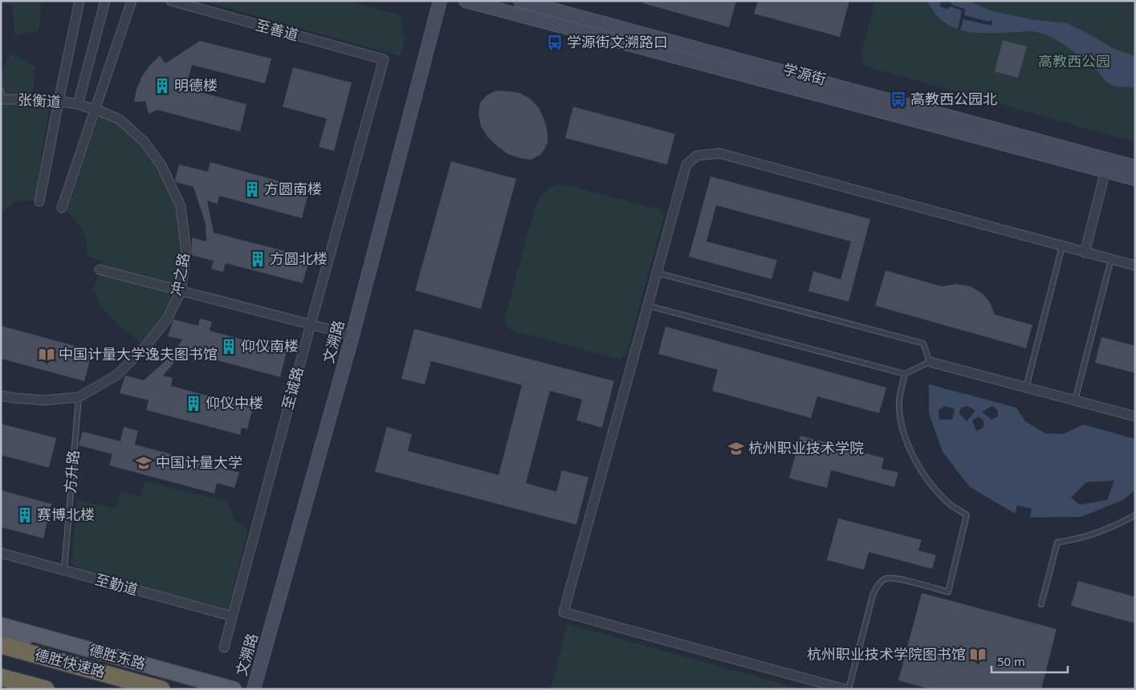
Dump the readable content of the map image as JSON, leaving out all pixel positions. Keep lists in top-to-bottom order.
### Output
{
  "streets": {
    "highway": ["德胜快速路"],
    "main road": ["学源街", "文溯路", "德胜东路"],
    "street": [
      "至善道",
      "张衡道",
      "冲之路",
      "至诚路",
      "至勤道"
    ],
    "lane": ["方升路"]
  },
  "crossings": [
    ["至善道", "至诚路"],
    ["张衡道", "冲之路"],
    ["冲之路", "方升路"],
    ["至诚路", "至勤道"],
    ["方升路", "至勤道"]
  ],
  "parks": ["高教西公园"],
  "places": {
    "bus stop": ["学源街文溯路口", "高教西公园北"],
    "building": [
      "明德楼",
      "方圆南楼",
      "方圆北楼",
      "仰仪南楼",
      "仰仪中楼",
      "赛博北楼"
    ],
    "library": ["中国计量大学逸夫图书馆", "杭州职业技术学院图书馆"],
    "school or university": ["杭州职业技术学院", "中国计量大学"]
  },
  "scale_bar": "50 m"
}
